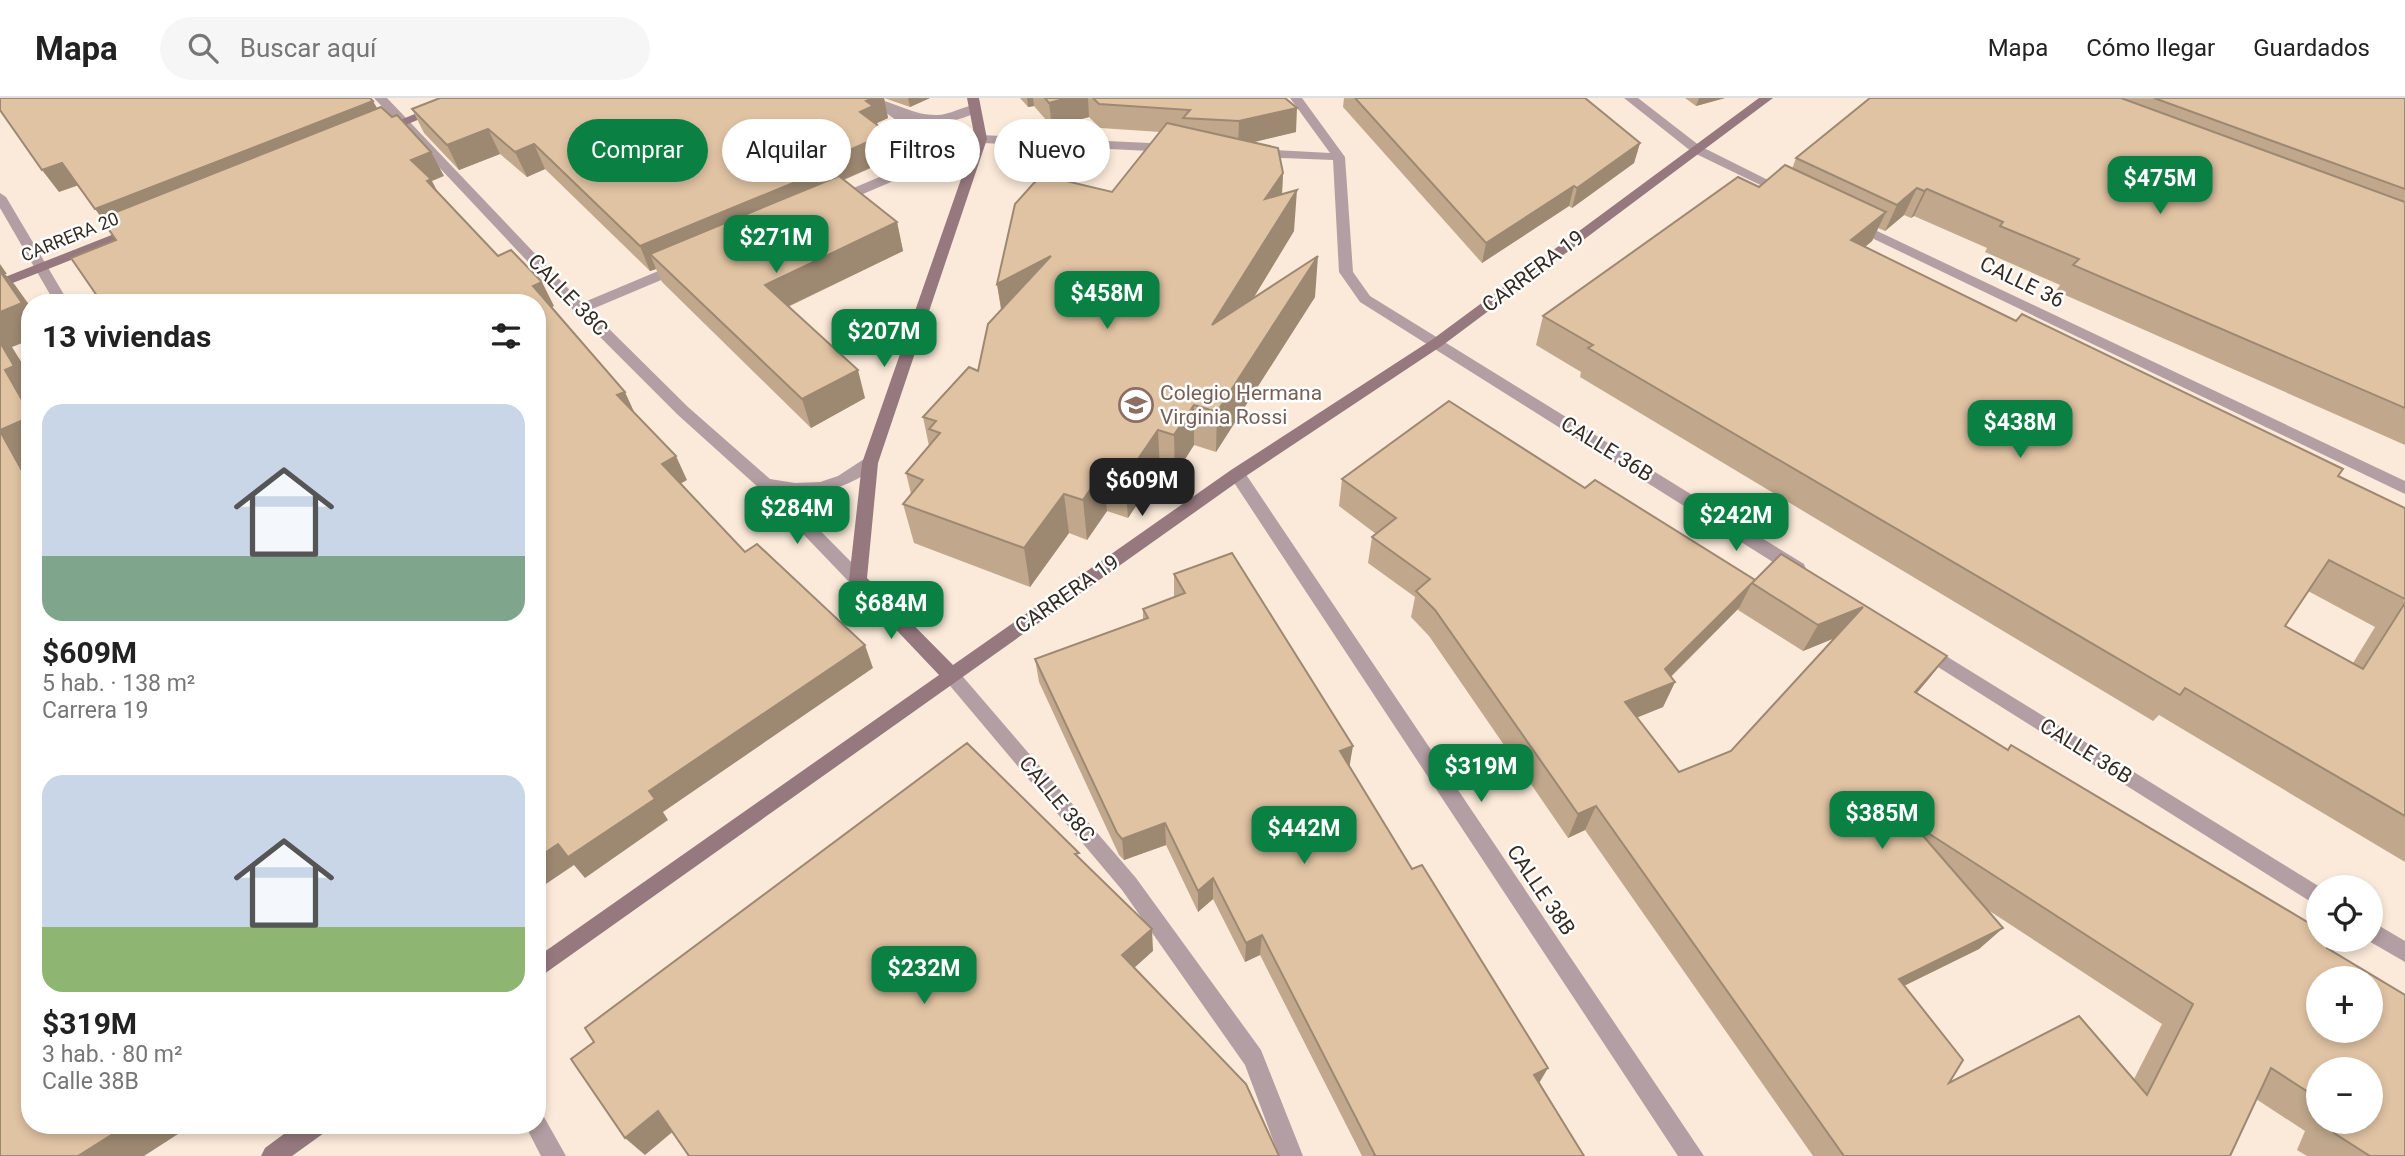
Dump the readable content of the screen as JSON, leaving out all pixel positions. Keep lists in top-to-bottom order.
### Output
{
  "streets": {
    "street": [
      "CARRERA 20",
      "CARRERA 19",
      "CALLE 36",
      "CALLE 38C",
      "CALLE 36B",
      "CALLE 38B"
    ]
  },
  "crossings": [
    ["CARRERA 19", "CALLE 38C"],
    ["CARRERA 19", "CALLE 36B"],
    ["CARRERA 19", "CALLE 38B"]
  ],
  "places": {
    "school or university": ["Colegio Hermana Virginia Rossi"]
  },
  "page": {
    "header": "Mapa",
    "search": "Buscar aquí",
    "nav": ["Mapa", "Cómo llegar", "Guardados"],
    "chip": [
      "Comprar",
      "Alquilar",
      "Filtros",
      "Nuevo"
    ],
    "price": [
      "$475M",
      "$271M",
      "$458M",
      "$207M",
      "$438M",
      "$609M",
      "$284M",
      "$242M",
      "$684M",
      "$319M",
      "$385M",
      "$442M",
      "$232M"
    ],
    "heading": "13 viviendas",
    "list": [
      {
        "name": "$609M",
        "note": "5 hab. · 138 m² · Carrera 19"
      },
      {
        "name": "$319M",
        "note": "3 hab. · 80 m² · Calle 38B"
      }
    ],
    "map_buttons": ["+", "−"]
  }
}
